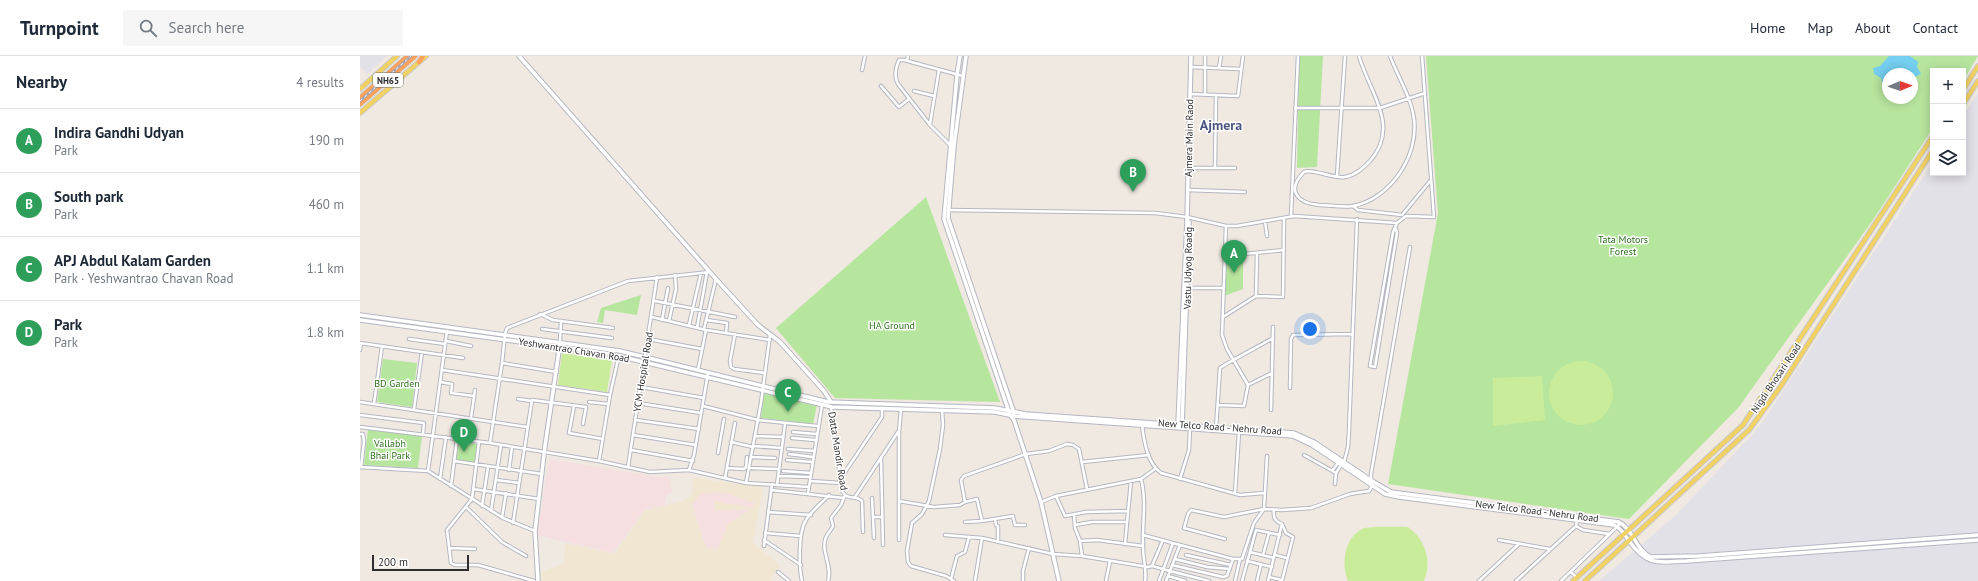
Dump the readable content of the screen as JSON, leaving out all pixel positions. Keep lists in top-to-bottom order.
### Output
{
  "streets": {
    "highway": ["NH65"],
    "main road": ["Nigdi Bhosari Road"],
    "street": [
      "Ajmera Main Raod",
      "Vastu Udyog Roadg",
      "Yeshwantrao Chavan Road",
      "YCM Hospital Road",
      "New Telco Road - Nehru Road",
      "Datta Mandir Road"
    ]
  },
  "crossings": [
    ["Ajmera Main Raod", "Vastu Udyog Roadg"],
    ["Vastu Udyog Roadg", "New Telco Road - Nehru Road"],
    ["Yeshwantrao Chavan Road", "YCM Hospital Road"],
    ["Yeshwantrao Chavan Road", "New Telco Road - Nehru Road"],
    ["Yeshwantrao Chavan Road", "Datta Mandir Road"],
    ["New Telco Road - Nehru Road", "Datta Mandir Road"]
  ],
  "districts": ["Ajmera"],
  "parks": [
    "Tata Motors Forest",
    "HA Ground",
    "BD Garden",
    "Vallabh Bhai Park"
  ],
  "scale_bar": "200 m",
  "north": "right",
  "page": {
    "header": "Turnpoint",
    "search": "Search here",
    "nav": [
      "Home",
      "Map",
      "About",
      "Contact"
    ],
    "heading": ["Nearby", "4 results"],
    "map_buttons": ["+", "−"],
    "list": [
      {
        "mark": "A",
        "name": "Indira Gandhi Udyan",
        "note": "Park",
        "value": "190 m"
      },
      {
        "mark": "B",
        "name": "South park",
        "note": "Park",
        "value": "460 m"
      },
      {
        "mark": "C",
        "name": "APJ Abdul Kalam Garden",
        "note": "Park · Yeshwantrao Chavan Road",
        "value": "1.1 km"
      },
      {
        "mark": "D",
        "name": "Park",
        "note": "Park",
        "value": "1.8 km"
      }
    ],
    "pins": [
      "B",
      "A",
      "C",
      "D"
    ],
    "scale": "200 m"
  }
}
